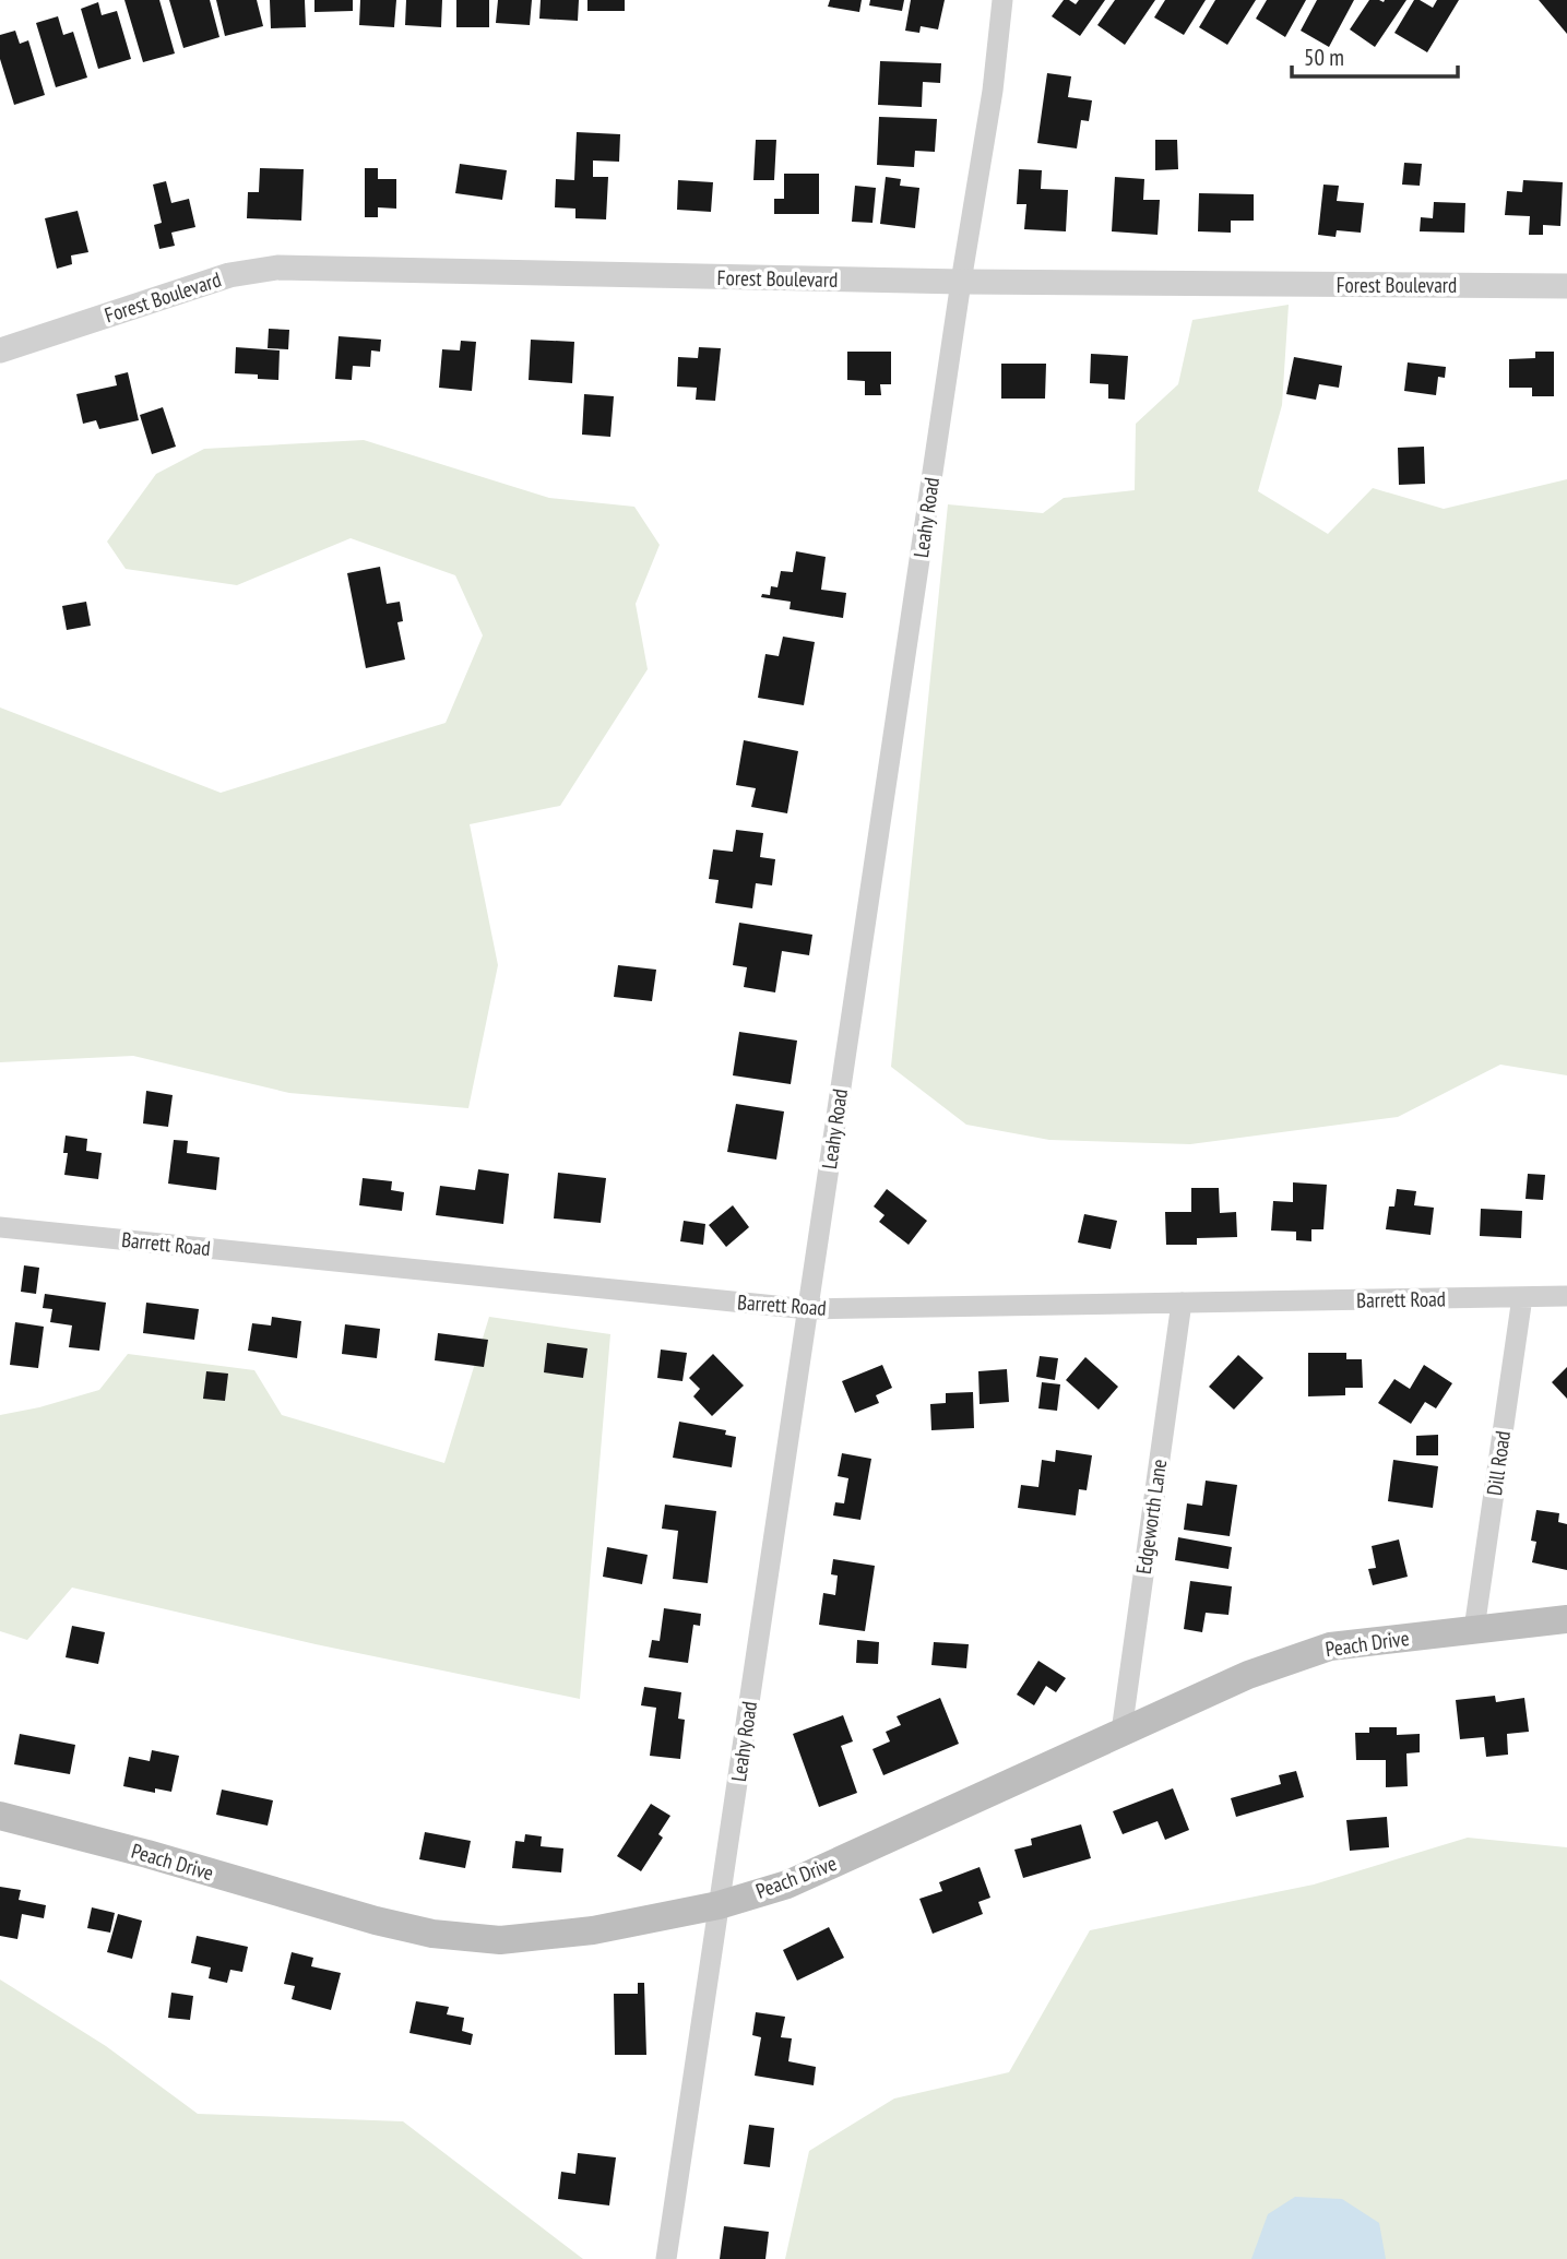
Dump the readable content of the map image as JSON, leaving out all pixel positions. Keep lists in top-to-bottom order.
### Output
{
  "streets": {
    "main road": ["Peach Drive"],
    "street": [
      "Forest Boulevard",
      "Leahy Road",
      "Barrett Road",
      "Dill Road",
      "Edgeworth Lane"
    ]
  },
  "crossings": [
    ["Forest Boulevard", "Leahy Road"],
    ["Leahy Road", "Barrett Road"],
    ["Leahy Road", "Peach Drive"],
    ["Barrett Road", "Dill Road"],
    ["Barrett Road", "Edgeworth Lane"],
    ["Dill Road", "Peach Drive"],
    ["Edgeworth Lane", "Peach Drive"]
  ],
  "scale_bar": "50 m"
}
